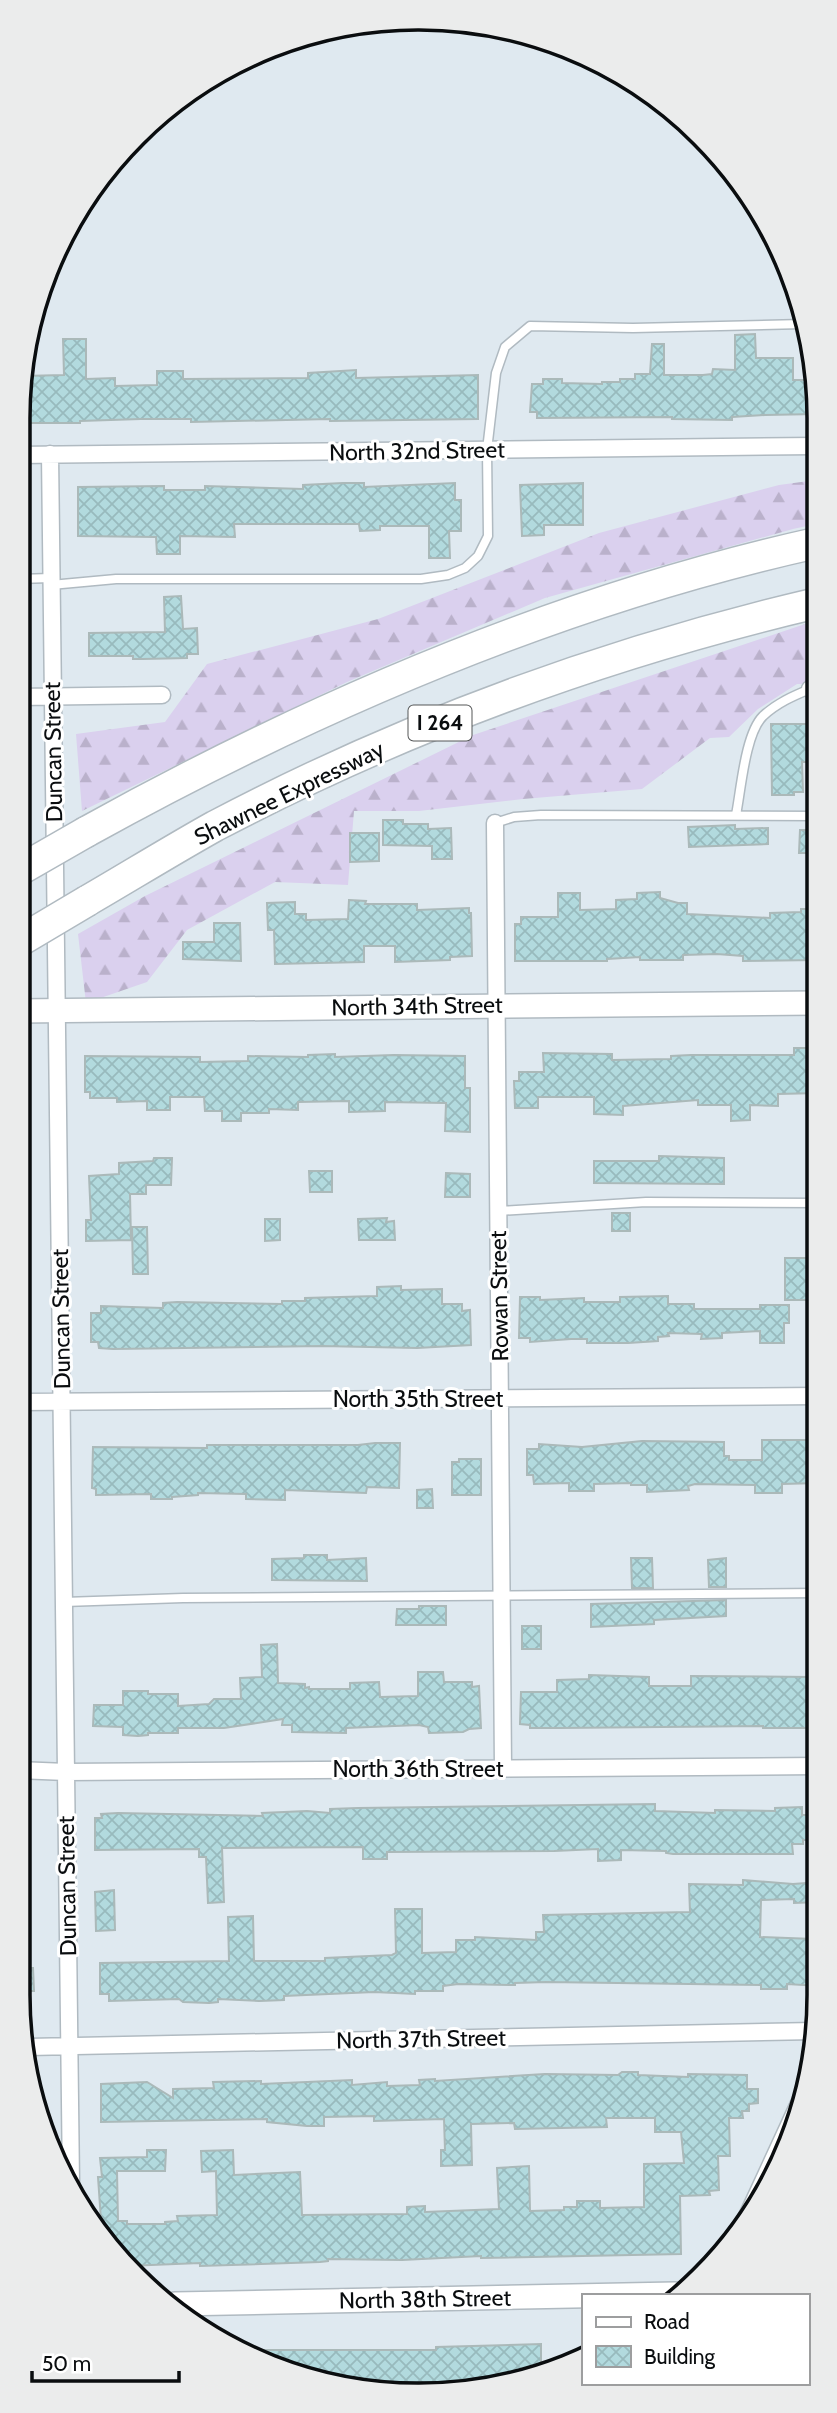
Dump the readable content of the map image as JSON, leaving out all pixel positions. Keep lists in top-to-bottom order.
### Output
{
  "streets": {
    "highway": ["I 264", "Shawnee Expressway"],
    "street": [
      "North 32nd Street",
      "Duncan Street",
      "North 34th Street",
      "Rowan Street",
      "North 35th Street",
      "North 36th Street",
      "North 37th Street",
      "North 38th Street"
    ]
  },
  "crossings": [
    ["North 32nd Street", "Duncan Street"],
    ["Duncan Street", "North 34th Street"],
    ["Duncan Street", "North 35th Street"],
    ["Duncan Street", "North 36th Street"],
    ["Duncan Street", "North 37th Street"],
    ["North 34th Street", "Rowan Street"],
    ["Rowan Street", "North 35th Street"],
    ["Rowan Street", "North 36th Street"]
  ],
  "legend": ["Road", "Building"],
  "scale_bar": "50 m"
}
